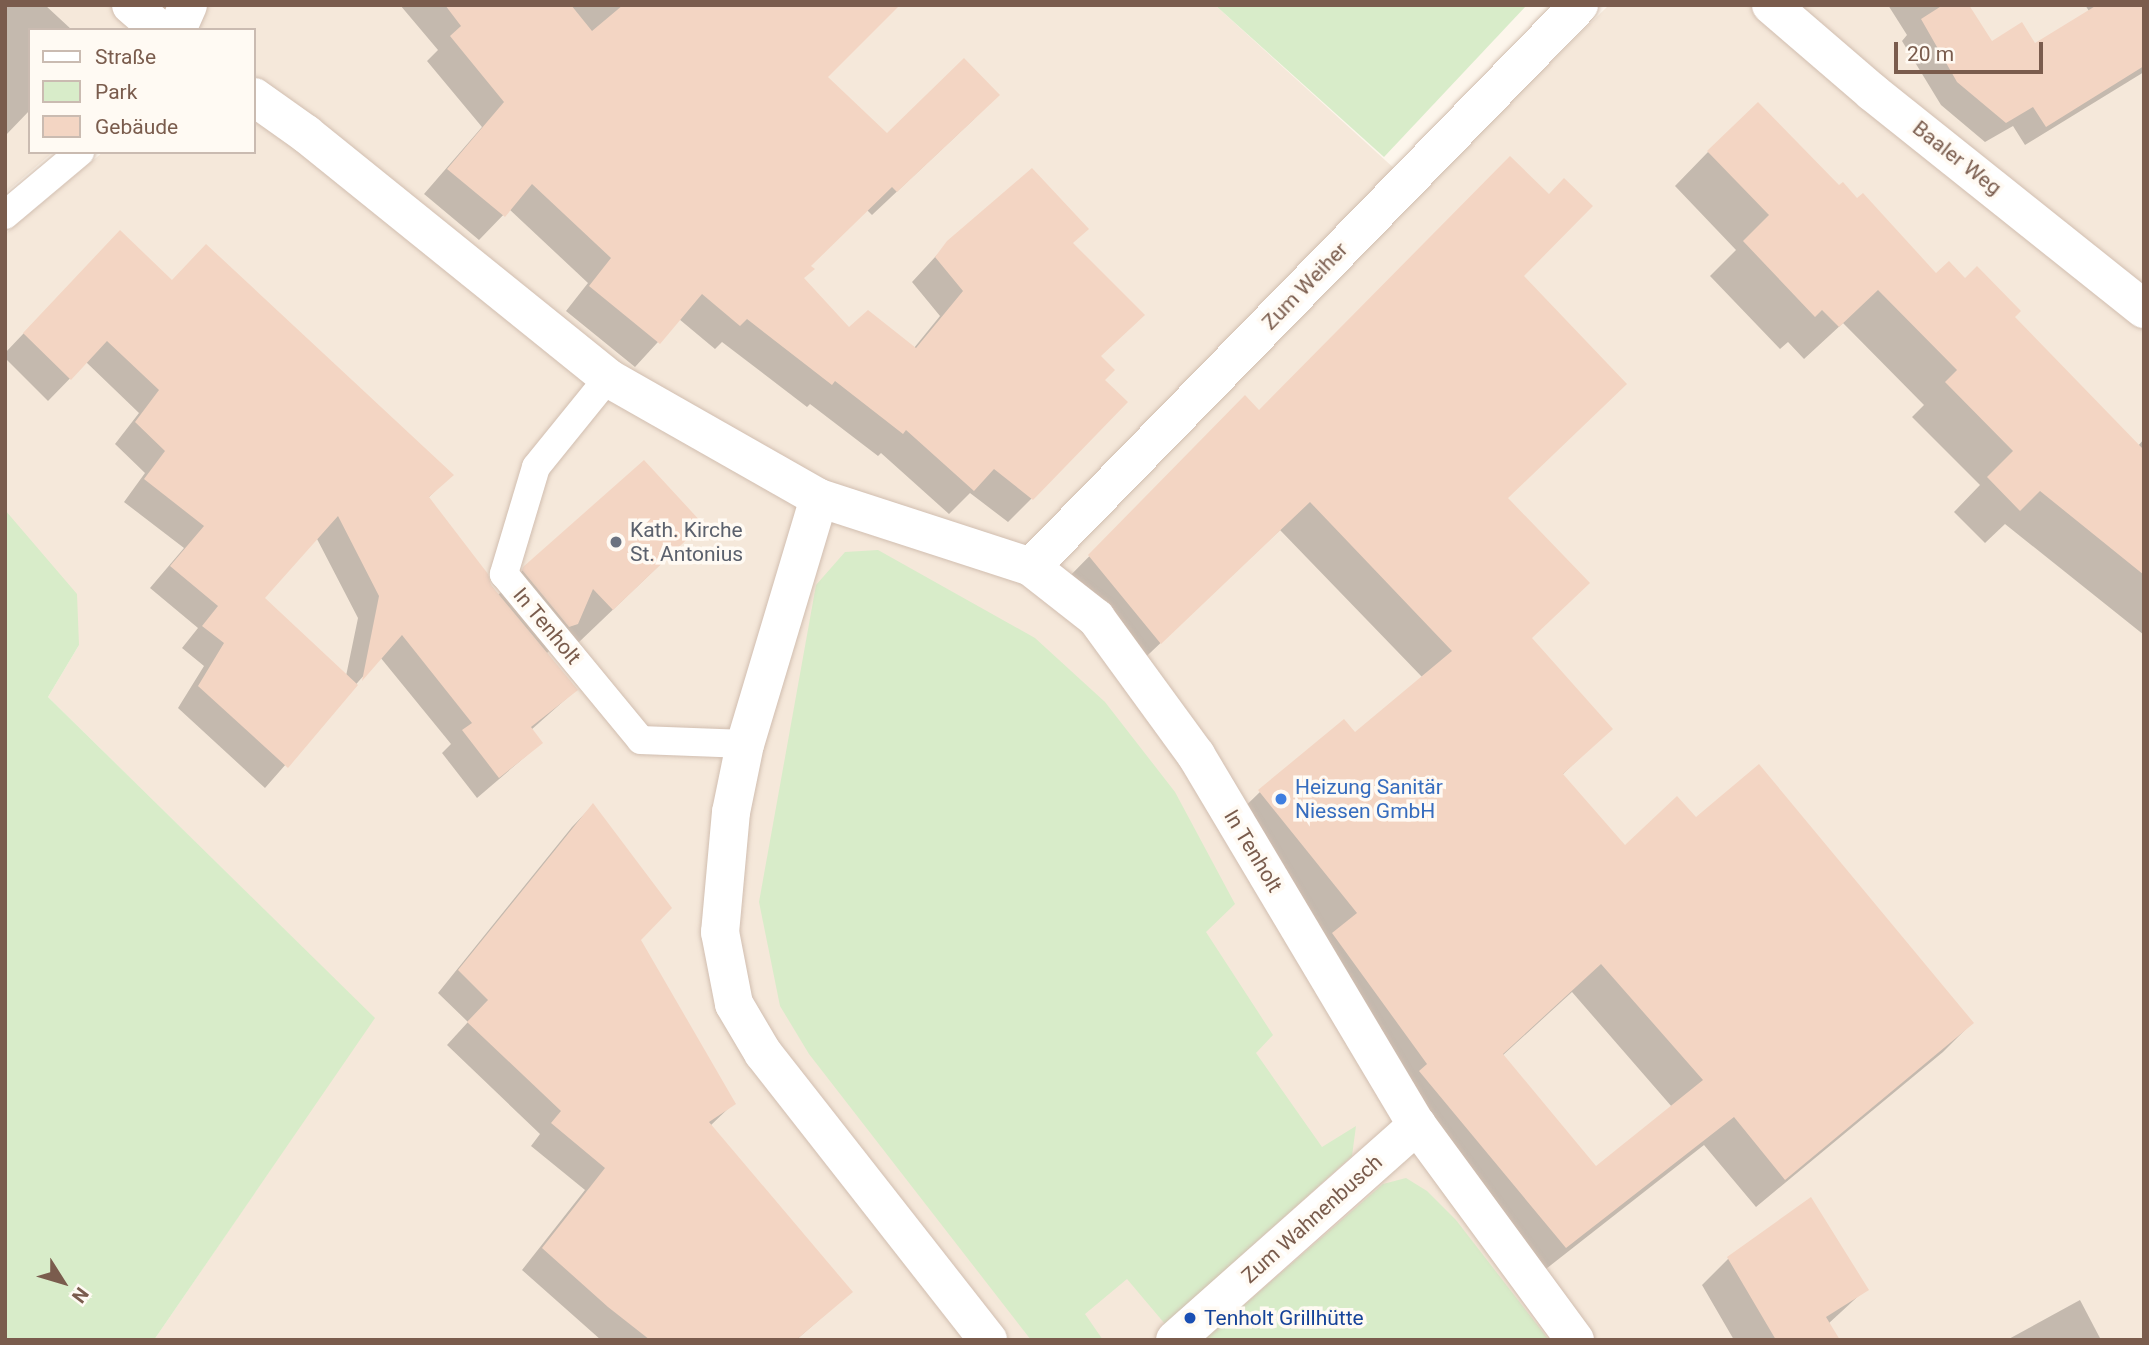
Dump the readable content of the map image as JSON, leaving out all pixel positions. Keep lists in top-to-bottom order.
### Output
{
  "streets": {
    "street": [
      "Baaler Weg",
      "Zum Weiher",
      "In Tenholt",
      "Zum Wahnenbusch"
    ]
  },
  "crossings": [
    ["Zum Weiher", "In Tenholt"],
    ["In Tenholt", "Zum Wahnenbusch"]
  ],
  "places": ["Kath. Kirche St. Antonius", "Heizung Sanitär Niessen GmbH", "Tenholt Grillhütte"],
  "legend": ["Straße", "Park", "Gebäude"],
  "scale_bar": "20 m",
  "north": "bottom right"
}
